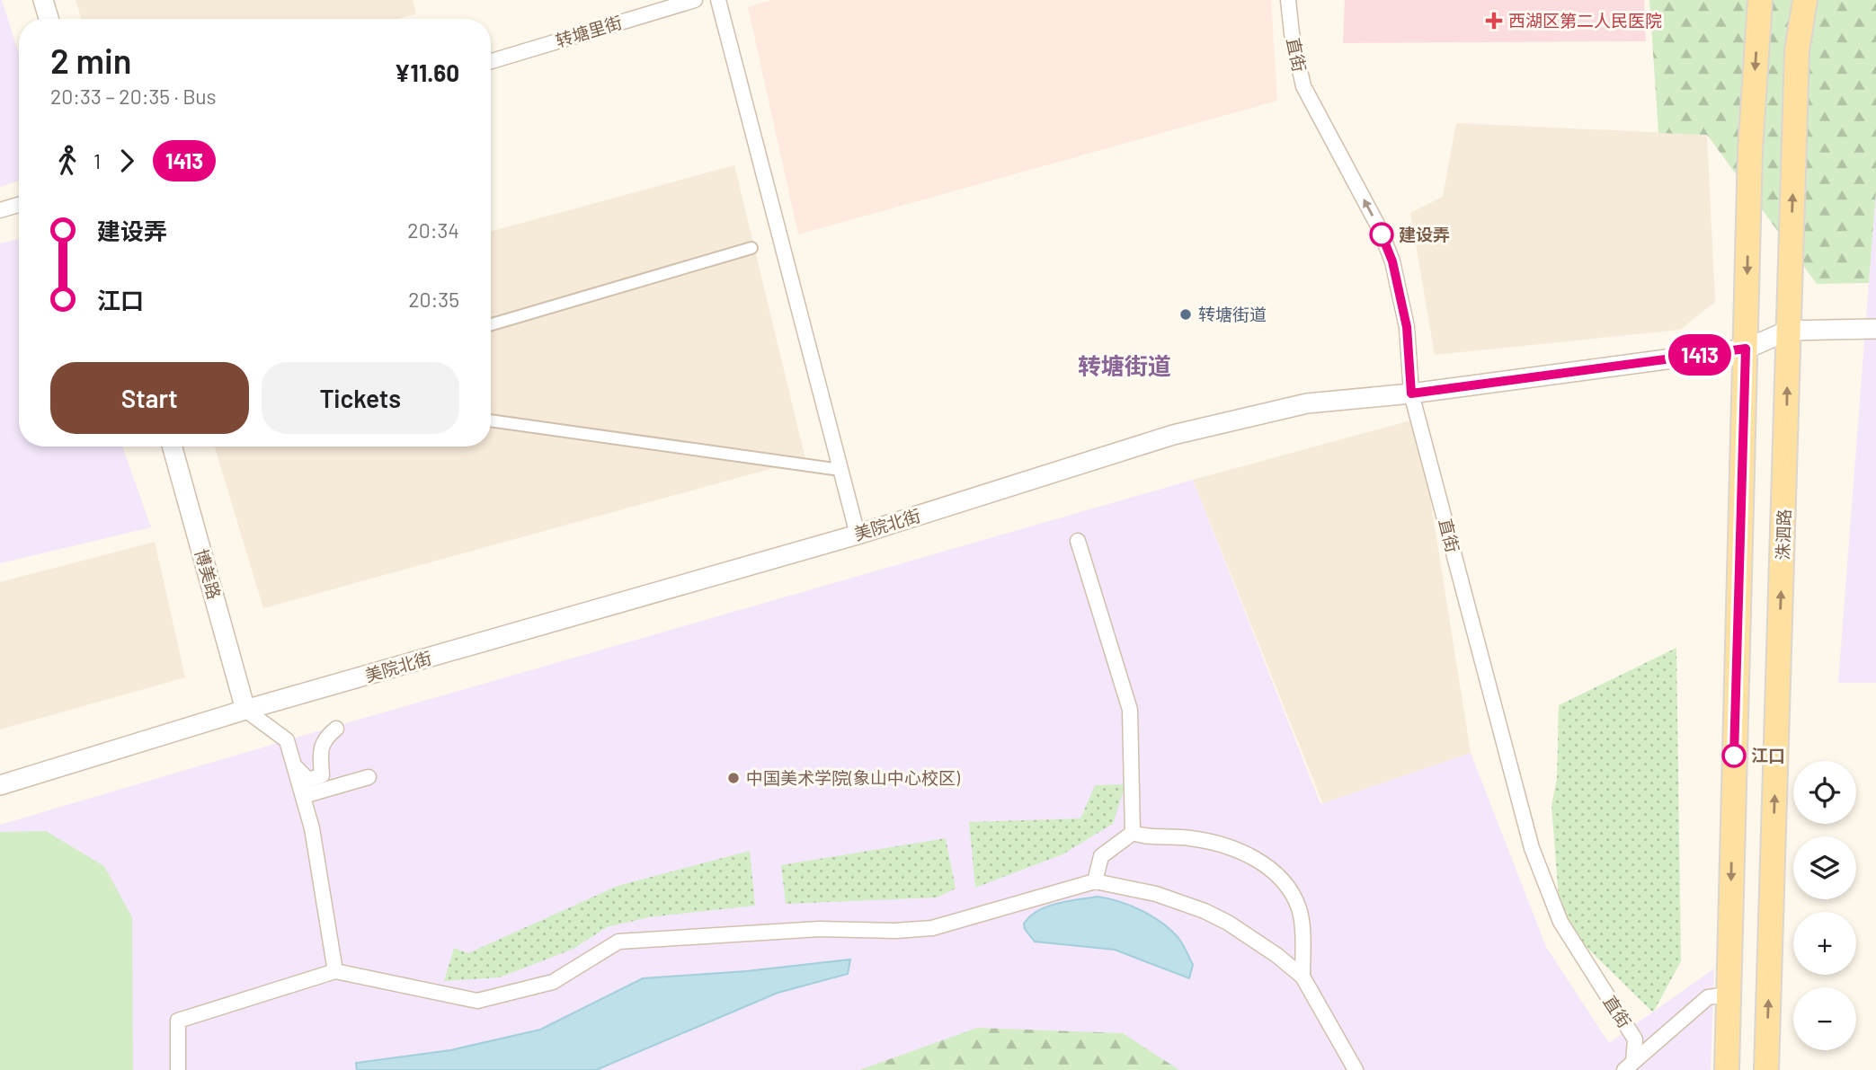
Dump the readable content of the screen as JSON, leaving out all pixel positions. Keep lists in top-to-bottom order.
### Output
{
  "streets": {
    "main road": ["洙泗路"],
    "street": [
      "转塘里街",
      "直街",
      "美院北街",
      "博美路"
    ]
  },
  "crossings": [
    ["直街", "美院北街"],
    ["美院北街", "洙泗路"],
    ["美院北街", "博美路"]
  ],
  "one_way": ["直街"],
  "districts": ["转塘街道"],
  "places": {
    "health": ["西湖区第二人民医院"],
    "other": [
      "建设弄",
      "转塘街道",
      "江口",
      "中国美术学院(象山中心校区)"
    ]
  },
  "lines": ["bus line 1413"],
  "page": {
    "on_map": "1413",
    "heading": ["2 min", "20:33 – 20:35 · Bus", "¥11.60"],
    "legs": ["1", "1413"],
    "list": [
      {
        "name": "建设弄",
        "value": "20:34"
      },
      {
        "name": "江口",
        "value": "20:35"
      }
    ],
    "buttons": ["Start", "Tickets"],
    "map_buttons": ["+", "−"]
  }
}
